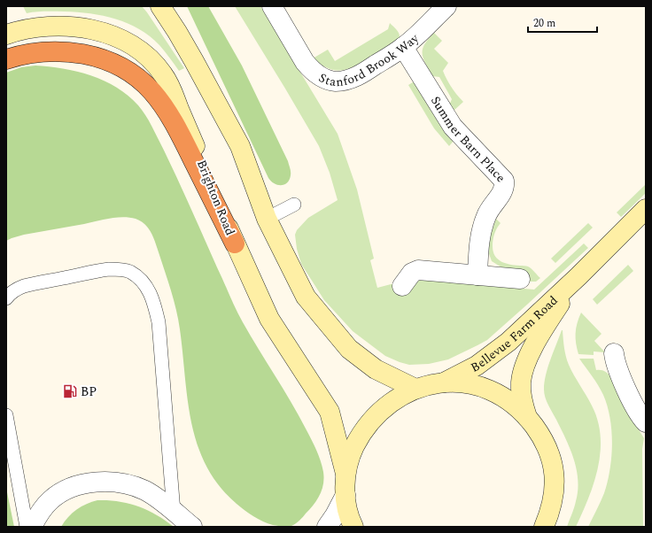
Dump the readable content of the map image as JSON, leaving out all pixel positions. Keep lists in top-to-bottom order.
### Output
{
  "streets": {
    "street": [
      "Stanford Brook Way",
      "Summer Barn Place",
      "Brighton Road",
      "Bellevue Farm Road"
    ]
  },
  "crossings": [
    ["Stanford Brook Way", "Summer Barn Place"]
  ],
  "places": {
    "fuel station": ["BP"]
  },
  "scale_bar": "20 m"
}
